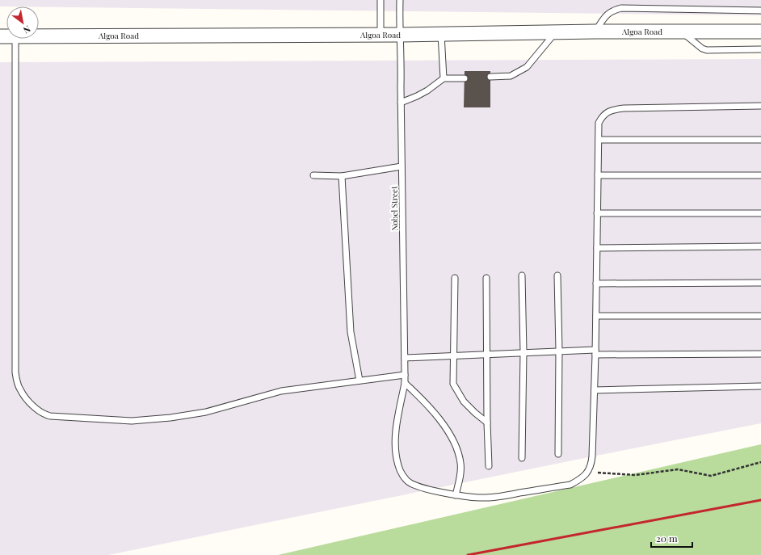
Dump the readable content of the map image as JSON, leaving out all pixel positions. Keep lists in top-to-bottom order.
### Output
{
  "streets": {
    "street": ["Algoa Road"],
    "lane": ["Nobel Street"]
  },
  "crossings": [
    ["Algoa Road", "Nobel Street"]
  ],
  "scale_bar": "20 m",
  "north": "bottom right"
}
